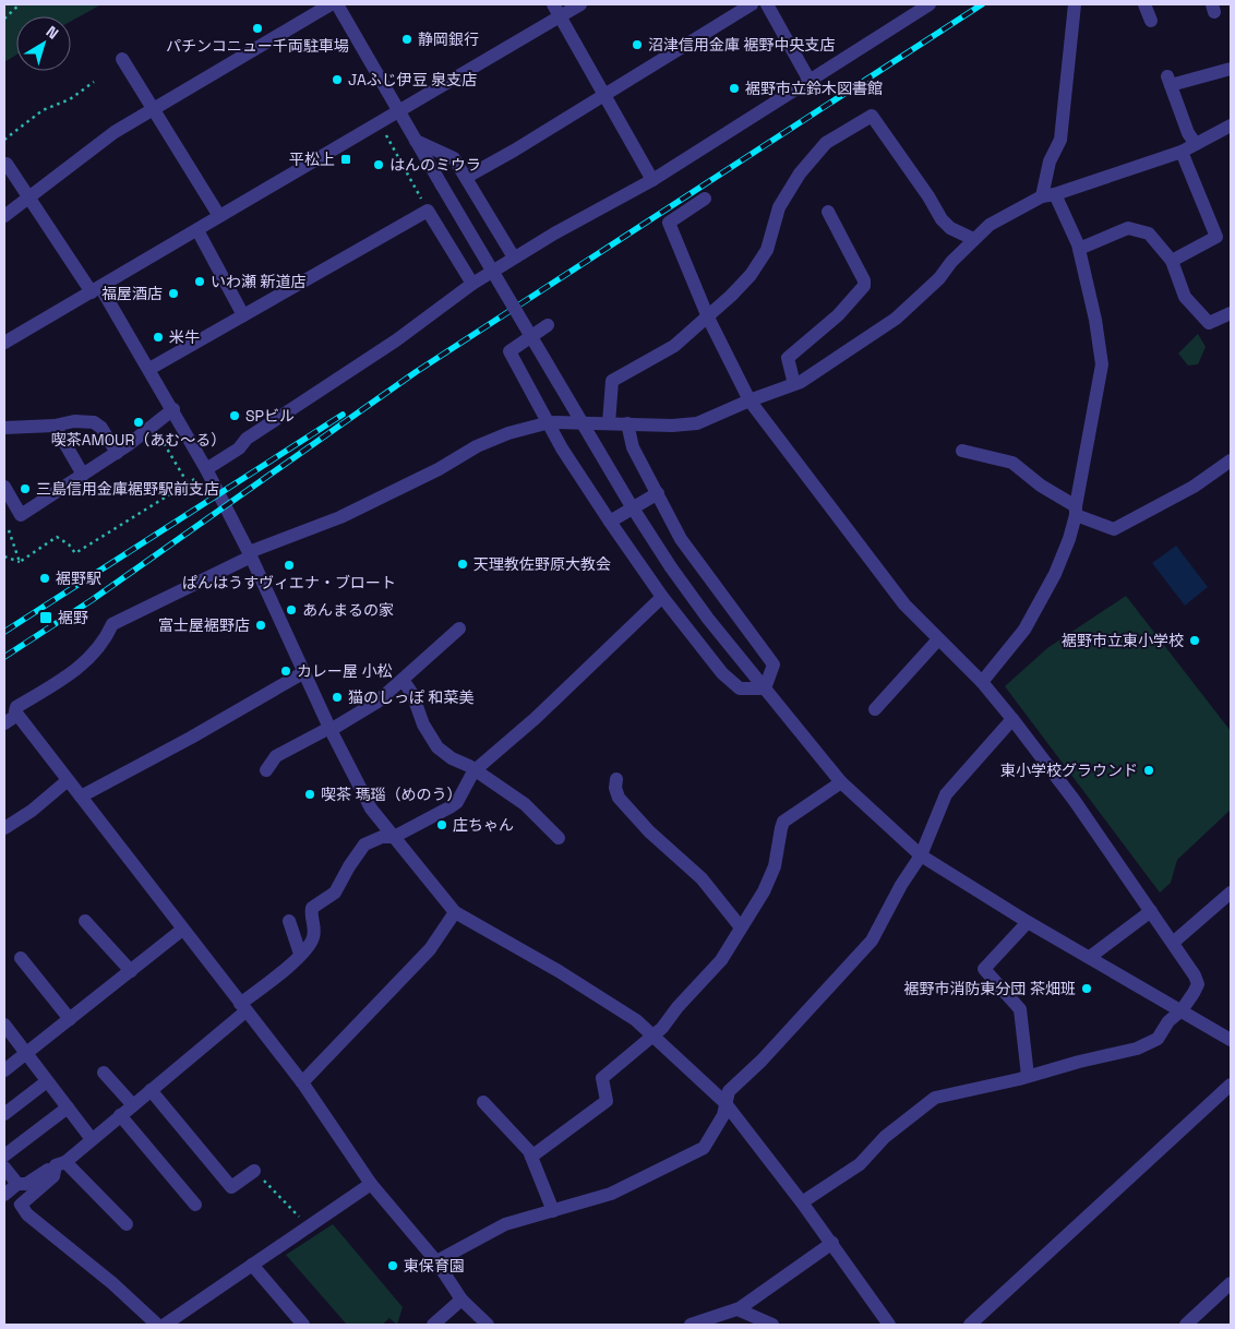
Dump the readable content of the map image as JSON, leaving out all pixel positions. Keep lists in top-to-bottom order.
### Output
{
  "places": {
    "other": [
      "パチンコニュー千両駐車場",
      "静岡銀行",
      "沼津信用金庫 裾野中央支店",
      "JAふじ伊豆 泉支店",
      "裾野市立鈴木図書館",
      "はんのミウラ",
      "いわ瀬 新道店",
      "福屋酒店",
      "米牛",
      "SPビル",
      "喫茶AMOUR（あむ〜る）",
      "三島信用金庫裾野駅前支店",
      "天理教佐野原大教会",
      "ぱんはうすヴィエナ・ブロート",
      "裾野駅",
      "あんまるの家",
      "富士屋裾野店",
      "裾野市立東小学校",
      "カレー屋 小松",
      "猫のしっぽ 和菜美",
      "東小学校グラウンド",
      "喫茶 瑪瑙（めのう）",
      "庄ちゃん",
      "裾野市消防東分団 茶畑班",
      "東保育園"
    ],
    "transit": ["平松上", "裾野"]
  },
  "north": "top right"
}
